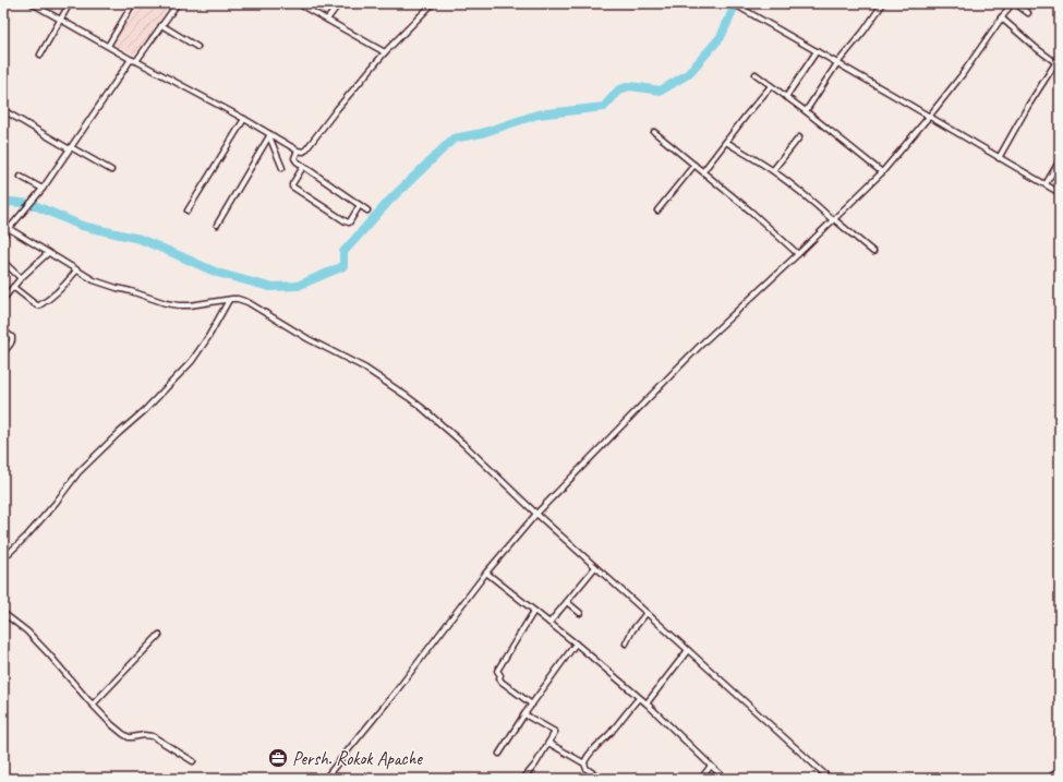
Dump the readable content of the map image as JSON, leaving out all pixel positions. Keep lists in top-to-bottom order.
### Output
{
  "places": {
    "office": ["Persh. Rokok Apache"]
  }
}
